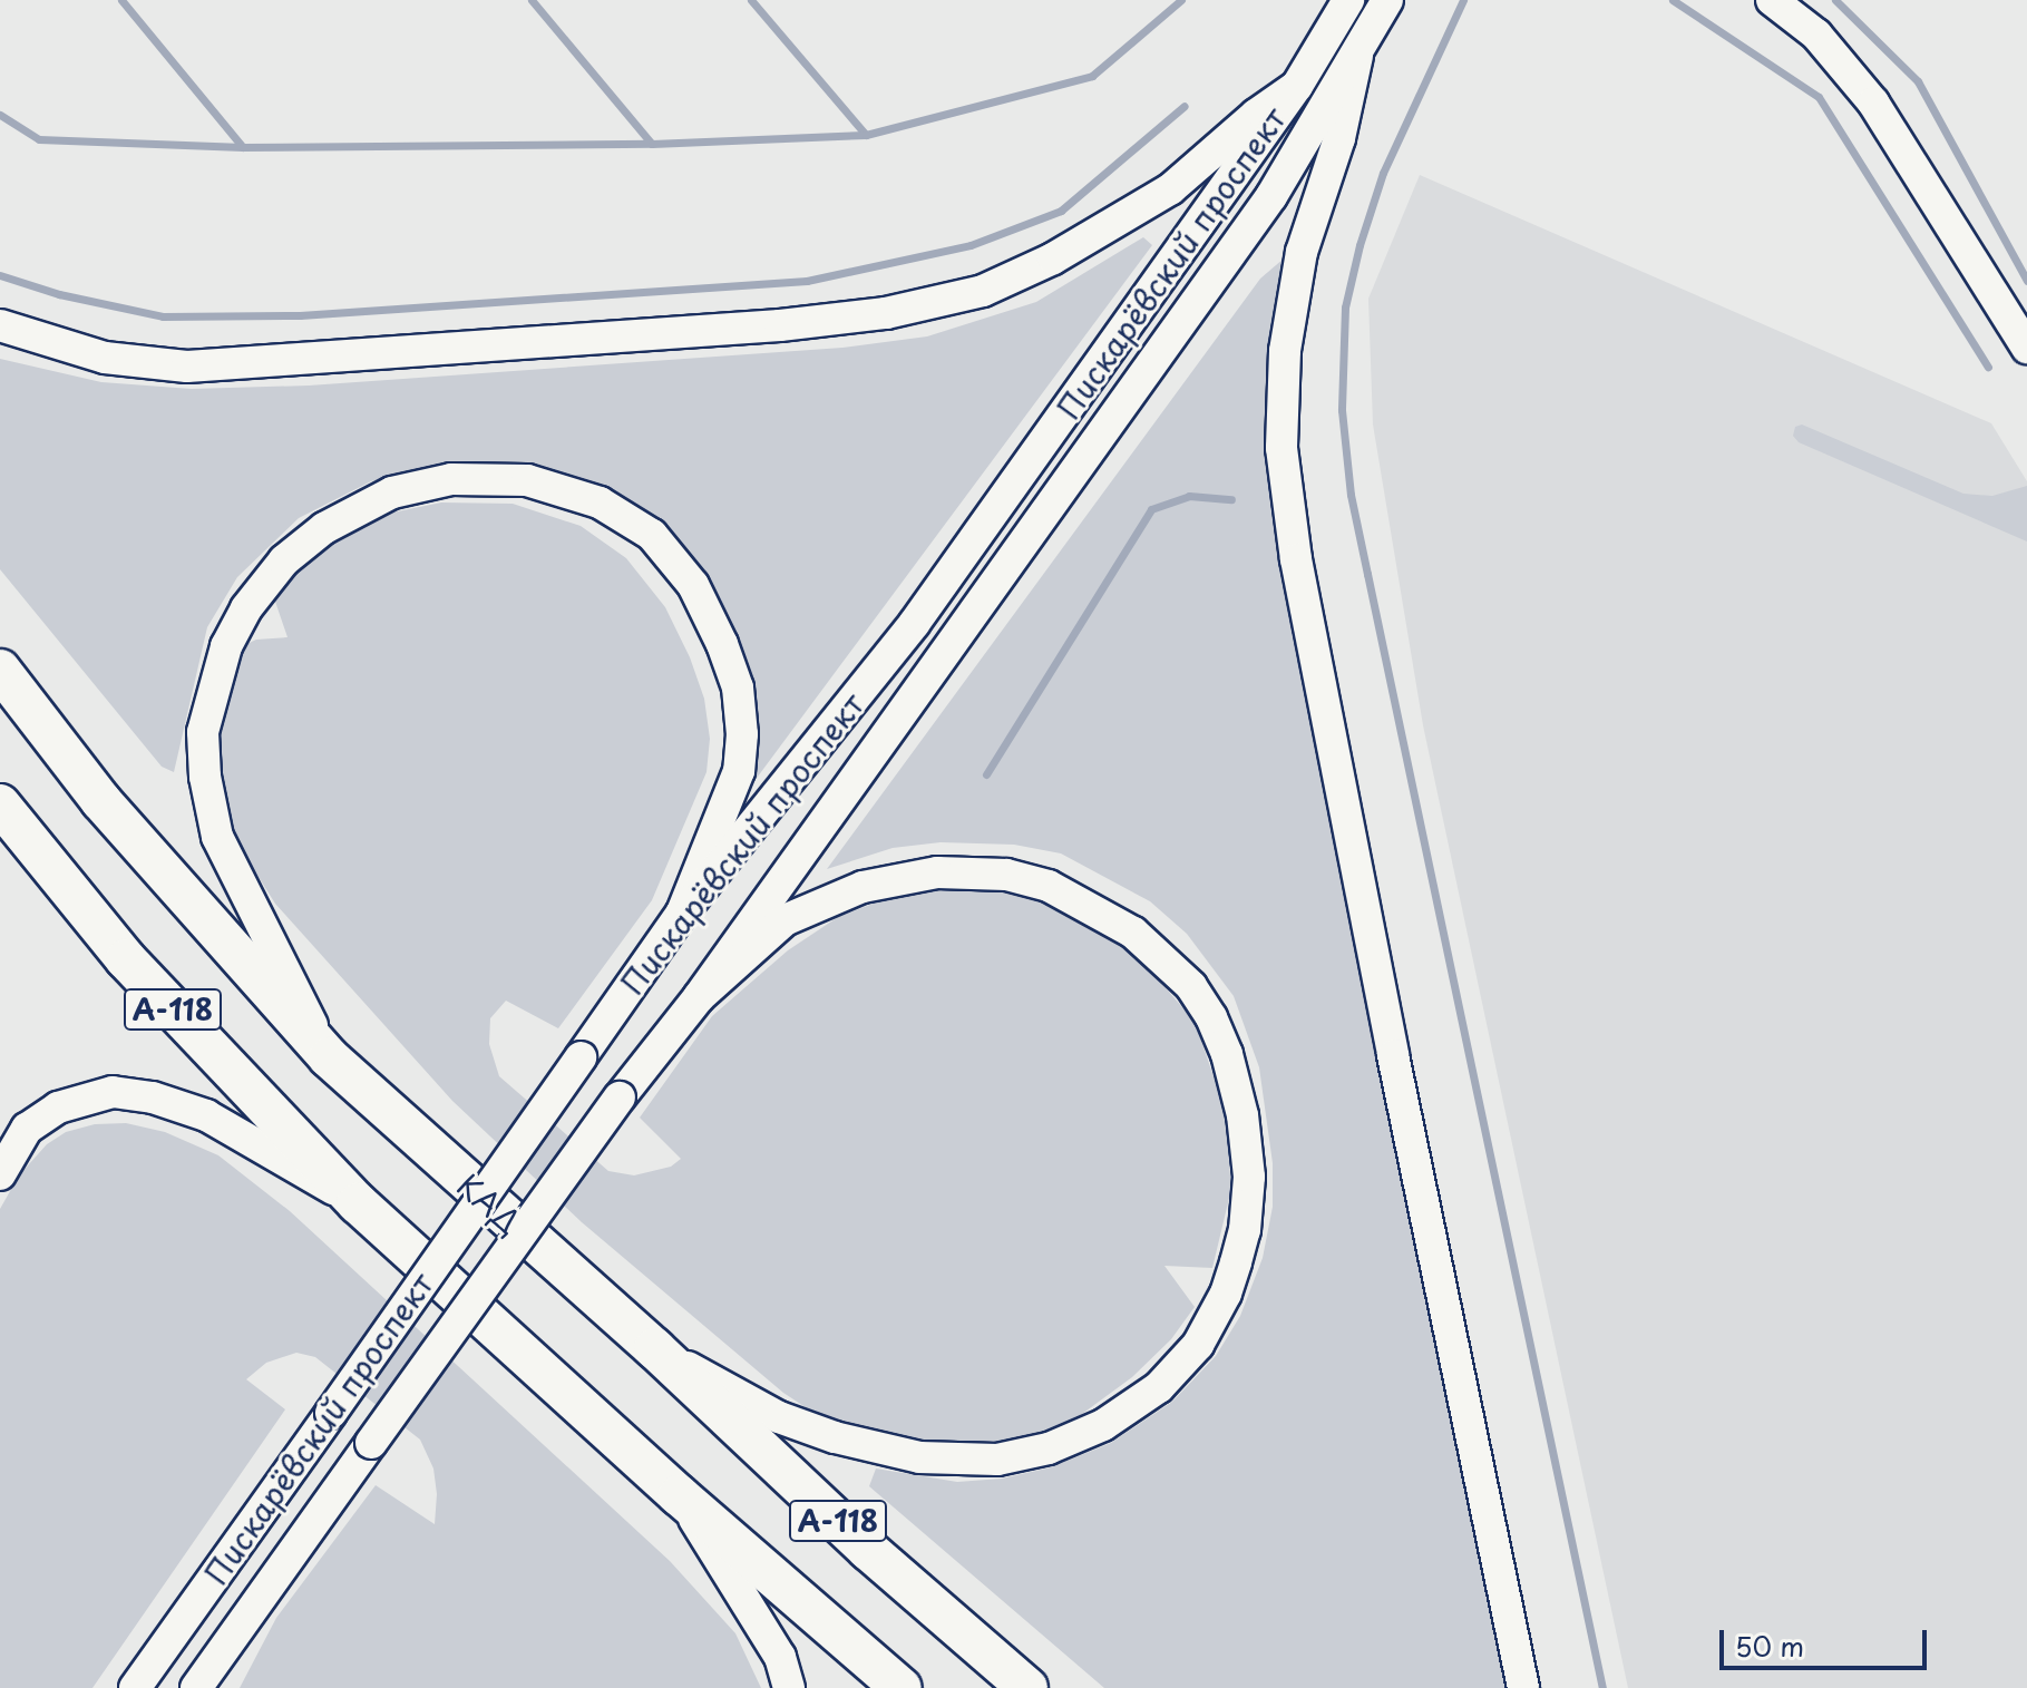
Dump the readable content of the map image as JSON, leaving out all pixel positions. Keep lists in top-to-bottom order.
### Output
{
  "streets": {
    "highway": ["А-118", "КАД"],
    "street": ["Пискарёвский проспект"]
  },
  "scale_bar": "50 m"
}
